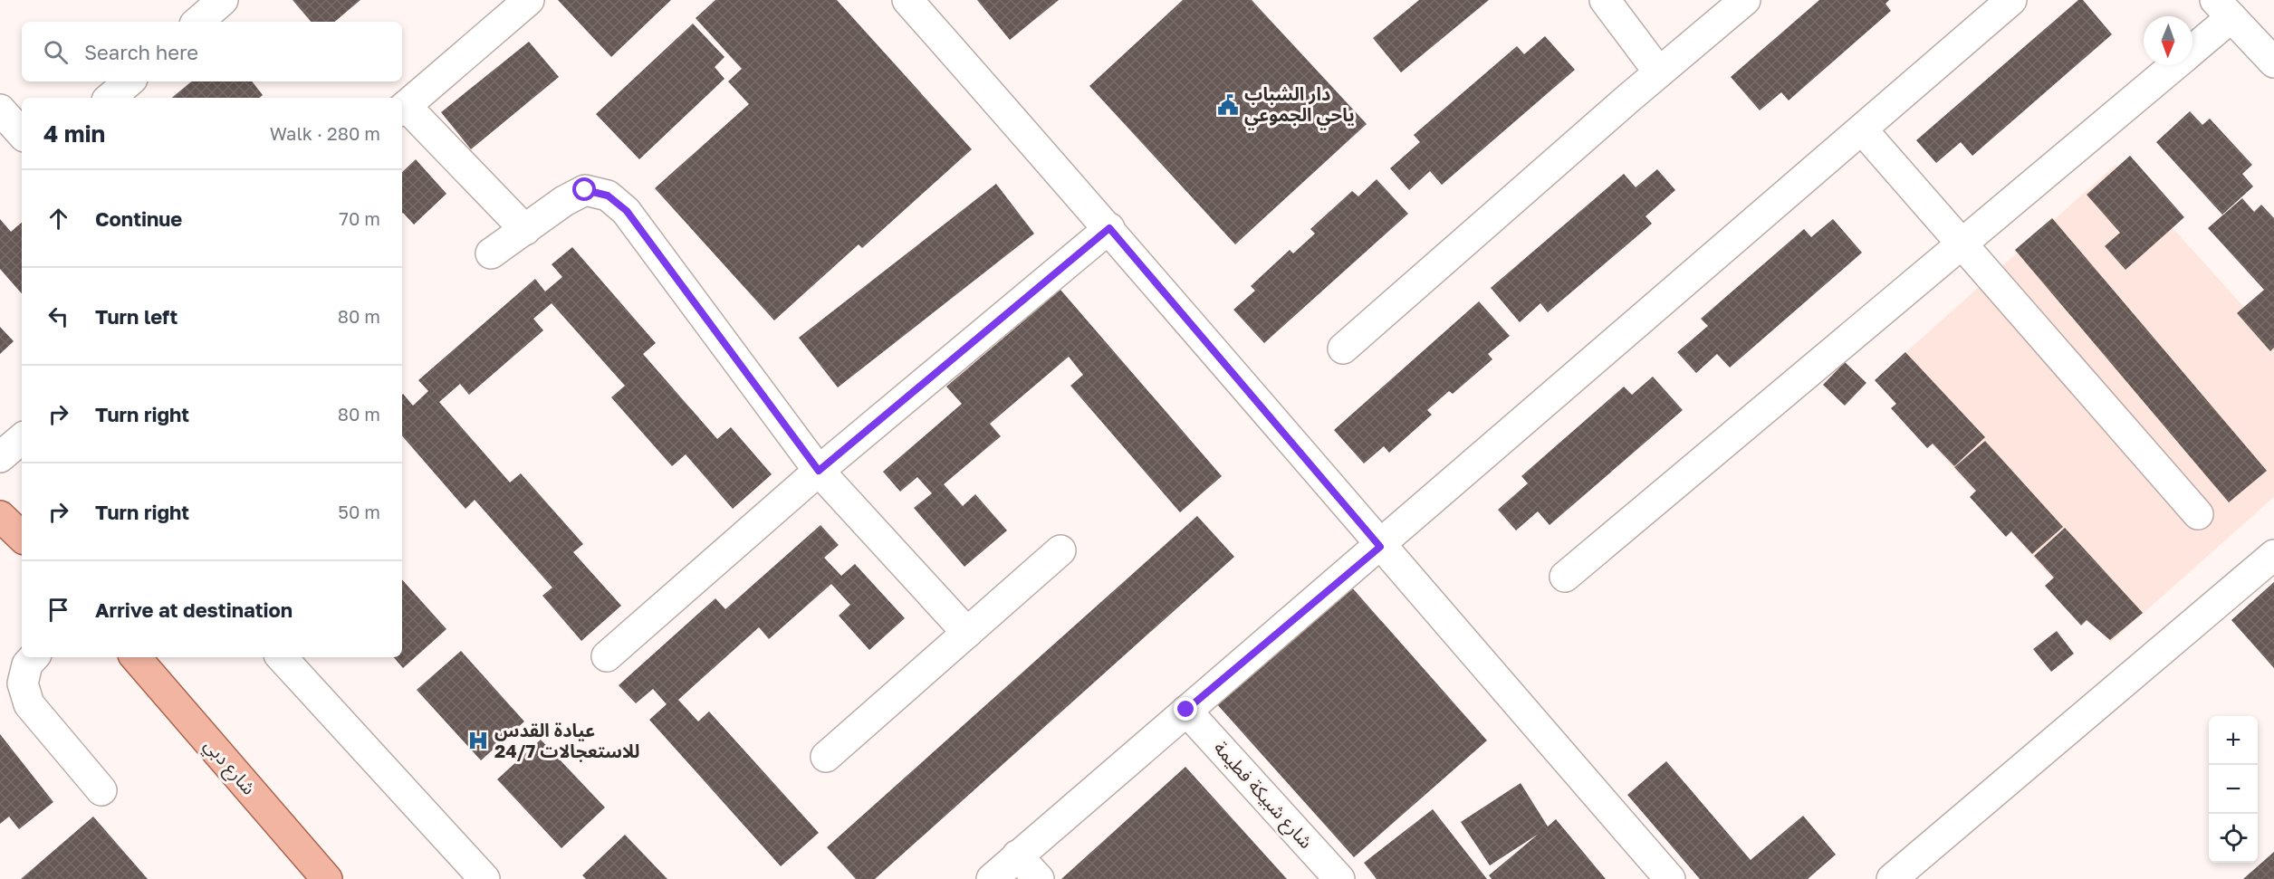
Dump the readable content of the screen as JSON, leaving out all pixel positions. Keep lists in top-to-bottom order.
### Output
{
  "streets": {
    "main road": ["شارع دبي"],
    "street": ["شارع شبيكة فطيمة"]
  },
  "places": {
    "public building": ["دار الشباب ياحي الجموعي"],
    "hospital": ["عيادة القدس للاستعجالات 24/7"]
  },
  "north": "bottom",
  "page": {
    "search": "Search here",
    "heading": ["4 min", "Walk · 280 m"],
    "list": [
      ["Continue", "70 m"],
      ["Turn left", "80 m"],
      ["Turn right", "80 m"],
      ["Turn right", "50 m"],
      "Arrive at destination"
    ],
    "map_buttons": ["+", "−"]
  }
}
